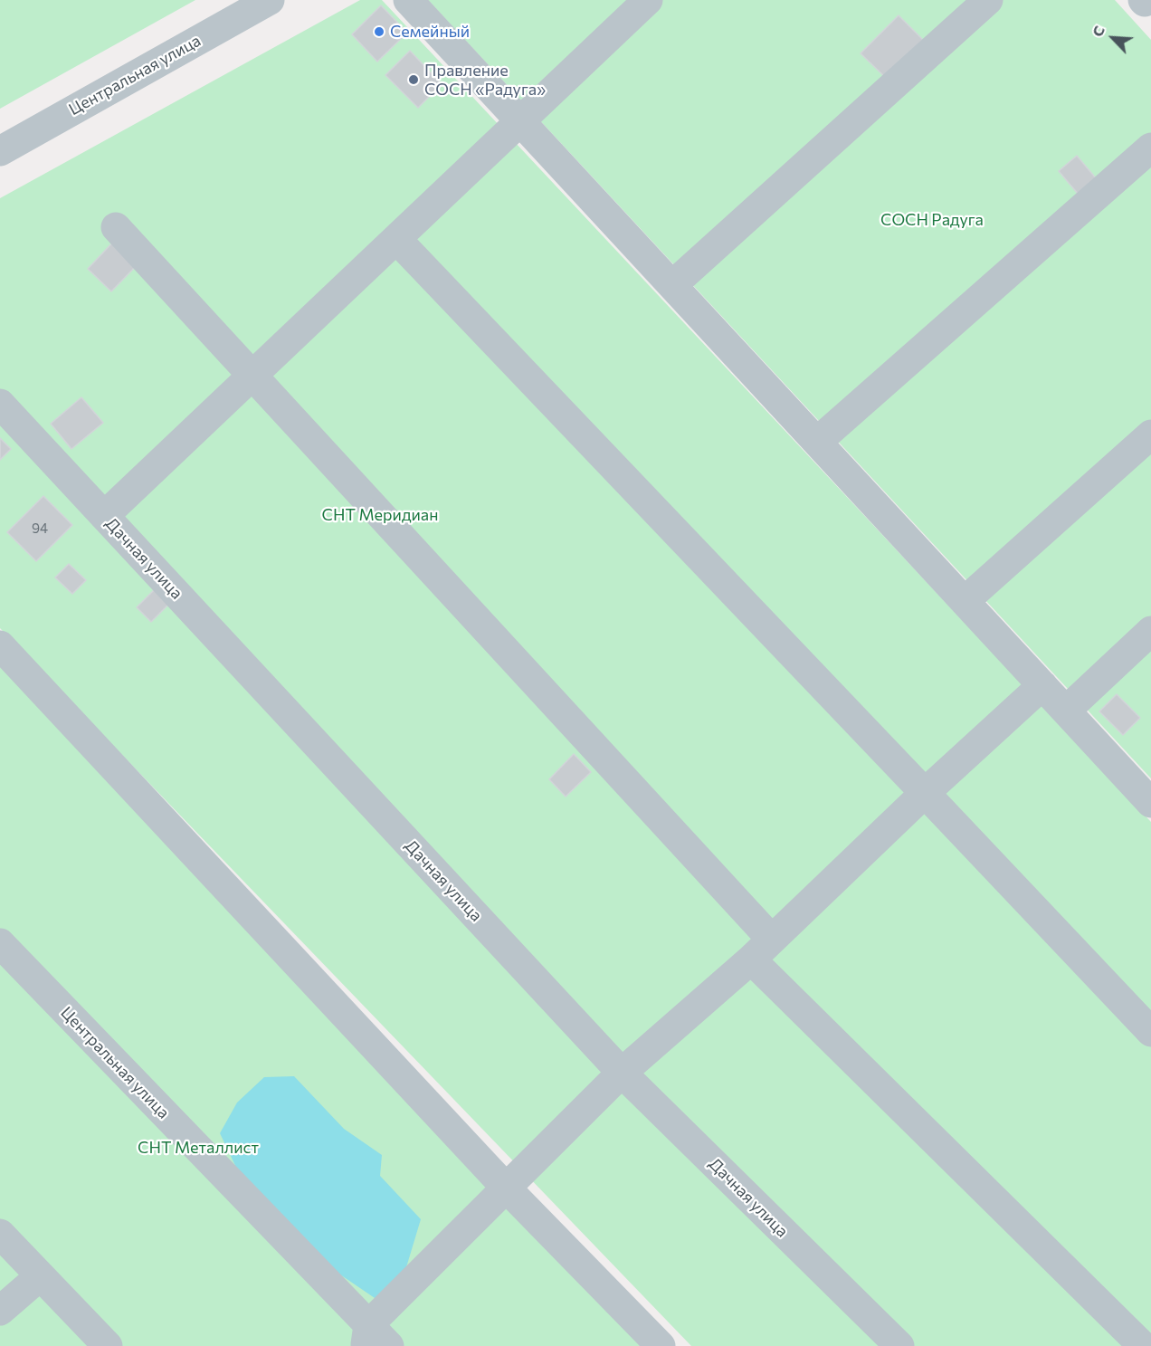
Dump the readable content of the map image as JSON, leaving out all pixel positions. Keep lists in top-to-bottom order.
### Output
{
  "streets": {
    "street": ["Центральная улица", "Дачная улица"]
  },
  "parks": ["СОСН Радуга", "СНТ Меридиан", "СНТ Металлист"],
  "places": ["Семейный", "Правление СОСН «Радуга»"],
  "house_numbers": ["94"],
  "north": "top left"
}
